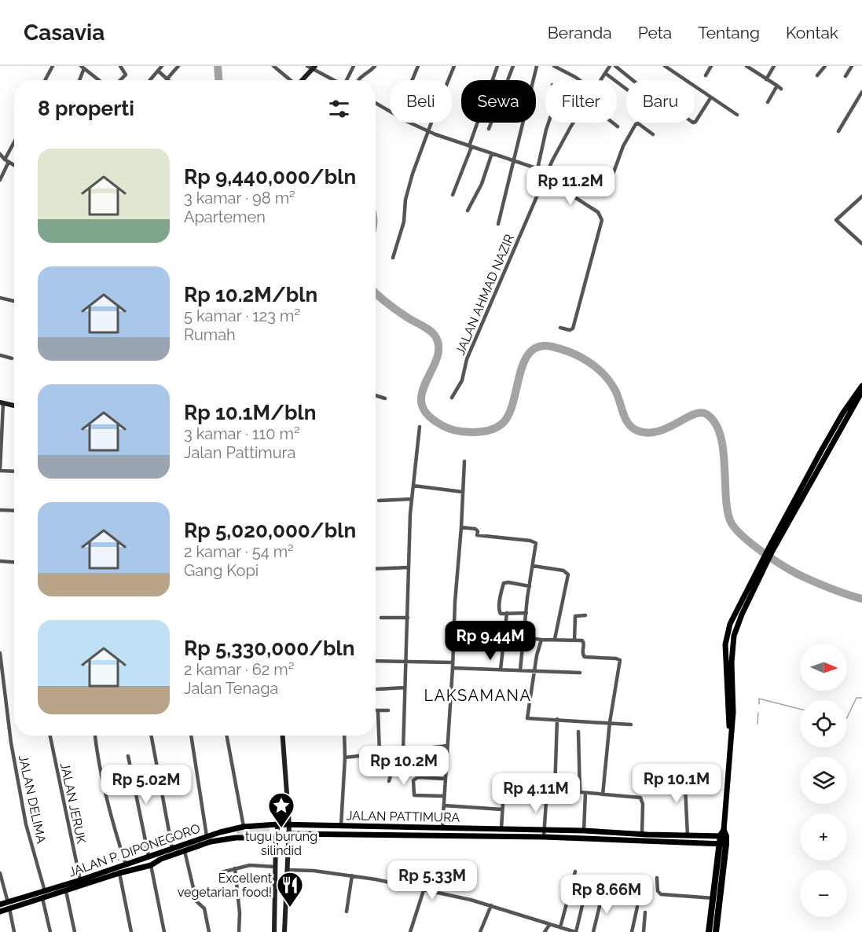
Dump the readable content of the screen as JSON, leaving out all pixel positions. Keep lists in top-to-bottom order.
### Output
{
  "streets": {
    "main road": ["JALAN PATTIMURA", "JALAN P. DIPONEGORO"],
    "street": ["JALAN AHMAD NAZIR", "JALAN DELIMA", "JALAN JERUK"]
  },
  "crossings": [
    ["JALAN DELIMA", "JALAN P. DIPONEGORO"],
    ["JALAN JERUK", "JALAN P. DIPONEGORO"],
    ["JALAN PATTIMURA", "JALAN P. DIPONEGORO"]
  ],
  "districts": ["LAKSAMANA"],
  "places": {
    "place": ["tugu burung silindid"],
    "restaurant": ["Excellent vegetarian food!"]
  },
  "north": "right",
  "page": {
    "header": "Casavia",
    "nav": [
      "Beranda",
      "Peta",
      "Tentang",
      "Kontak"
    ],
    "chip": [
      "Beli",
      "Sewa",
      "Filter",
      "Baru"
    ],
    "heading": "8 properti",
    "list": [
      {
        "name": "Rp 9,440,000/bln",
        "note": "3 kamar · 98 m² · Apartemen"
      },
      {
        "name": "Rp 10.2M/bln",
        "note": "5 kamar · 123 m² · Rumah"
      },
      {
        "name": "Rp 10.1M/bln",
        "note": "3 kamar · 110 m² · Jalan Pattimura"
      },
      {
        "name": "Rp 5,020,000/bln",
        "note": "2 kamar · 54 m² · Gang Kopi"
      },
      {
        "name": "Rp 5,330,000/bln",
        "note": "2 kamar · 62 m² · Jalan Tenaga"
      }
    ],
    "price": [
      "Rp 11.2M",
      "Rp 9.44M",
      "Rp 10.2M",
      "Rp 10.1M",
      "Rp 5.02M",
      "Rp 4.11M",
      "Rp 5.33M",
      "Rp 8.66M"
    ],
    "map_buttons": ["+", "−"]
  }
}
